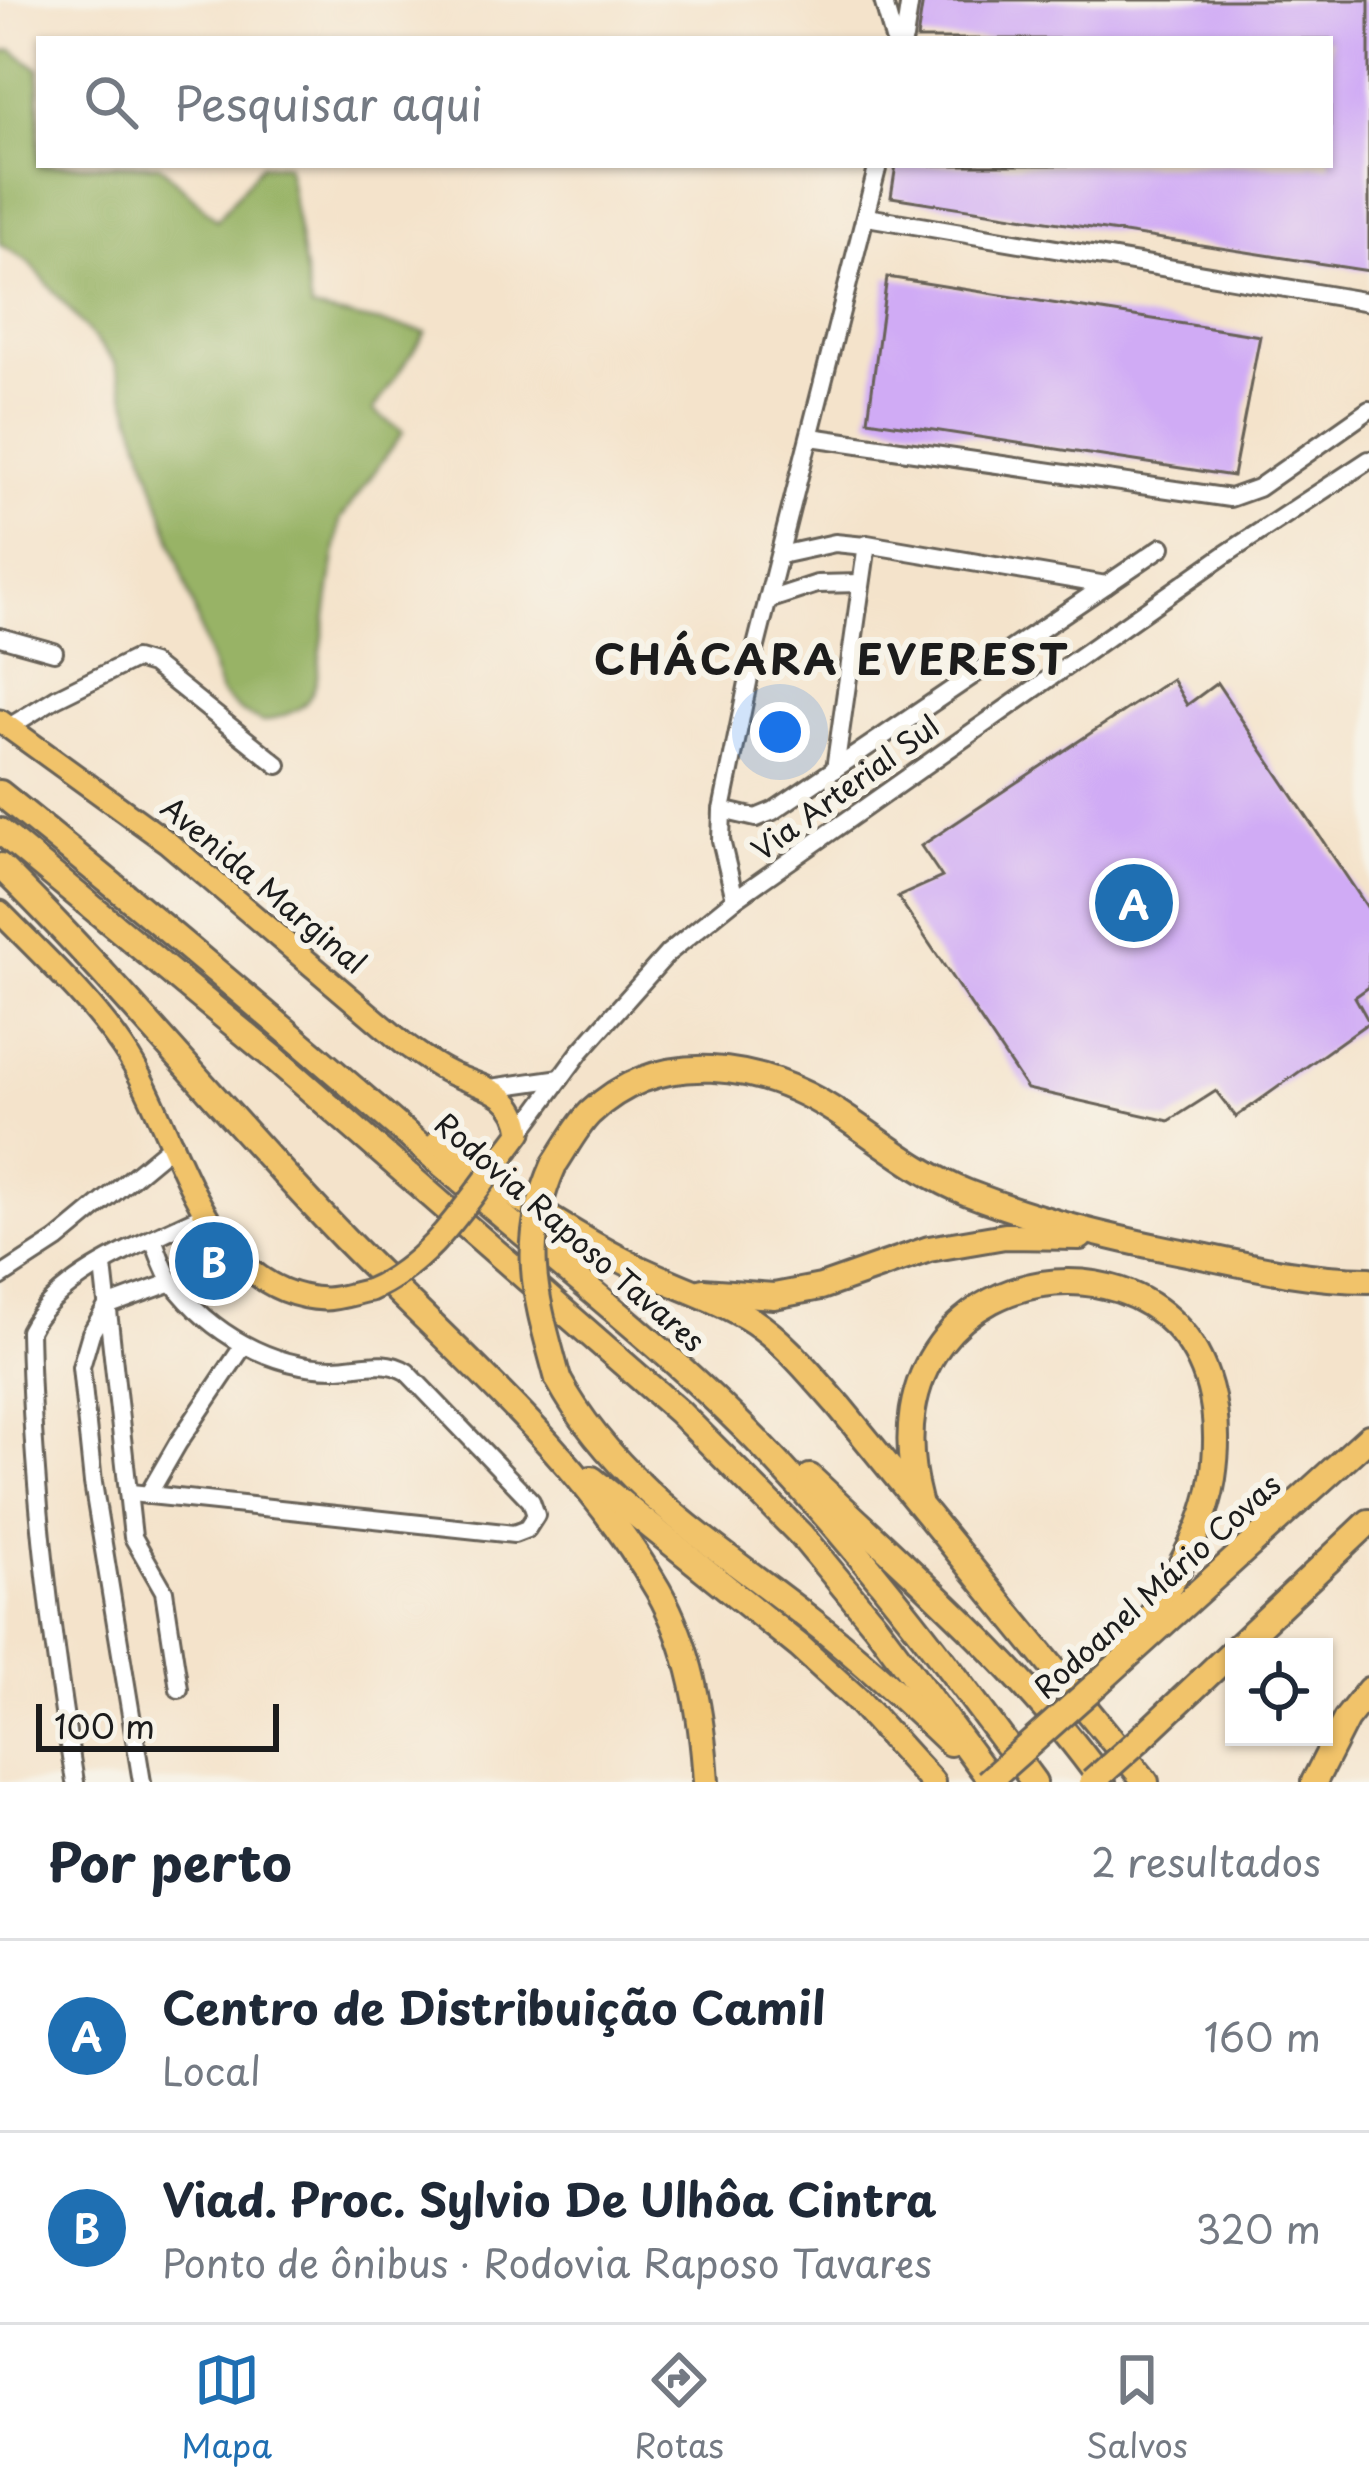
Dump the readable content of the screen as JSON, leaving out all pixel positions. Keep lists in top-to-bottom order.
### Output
{
  "streets": {
    "highway": ["Rodovia Raposo Tavares", "Rodoanel Mário Covas"],
    "main road": ["Avenida Marginal"],
    "street": ["Via Arterial Sul"]
  },
  "crossings": [
    ["Rodovia Raposo Tavares", "Rodoanel Mário Covas"]
  ],
  "districts": ["CHÁCARA EVEREST"],
  "scale_bar": "100 m",
  "page": {
    "search": "Pesquisar aqui",
    "pins": ["A", "B"],
    "scale": "100 m",
    "heading": ["Por perto", "2 resultados"],
    "list": [
      {
        "mark": "A",
        "name": "Centro de Distribuição Camil",
        "note": "Local",
        "value": "160 m"
      },
      {
        "mark": "B",
        "name": "Viad. Proc. Sylvio De Ulhôa Cintra",
        "note": "Ponto de ônibus · Rodovia Raposo Tavares",
        "value": "320 m"
      }
    ],
    "nav": ["Mapa", "Rotas", "Salvos"]
  }
}
